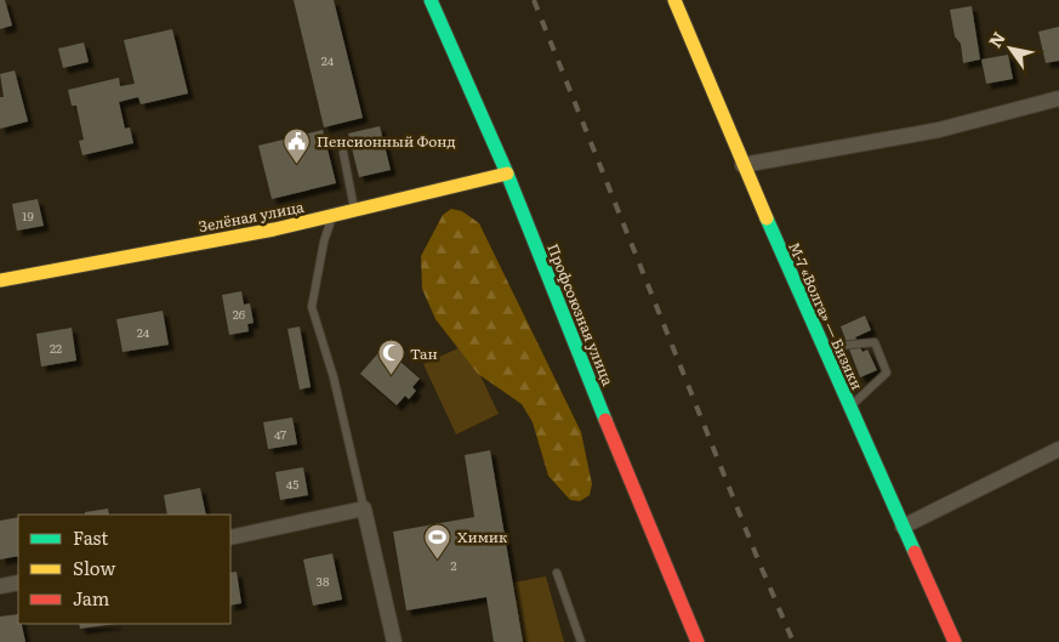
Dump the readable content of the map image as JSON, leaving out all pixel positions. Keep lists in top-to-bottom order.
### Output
{
  "streets": {
    "main road": ["Зелёная улица", "Профсоюзная улица", "М-7 «Волга» — Бизяки"]
  },
  "crossings": [
    ["Зелёная улица", "Профсоюзная улица"]
  ],
  "places": {
    "public building": ["Пенсионный Фонд"],
    "mosque": ["Тан"],
    "sports": ["Химик"]
  },
  "house_numbers": [
    "24",
    "19",
    "26",
    "24",
    "22",
    "47",
    "45",
    "2",
    "38"
  ],
  "legend": ["Fast", "Slow", "Jam"],
  "north": "top left"
}
